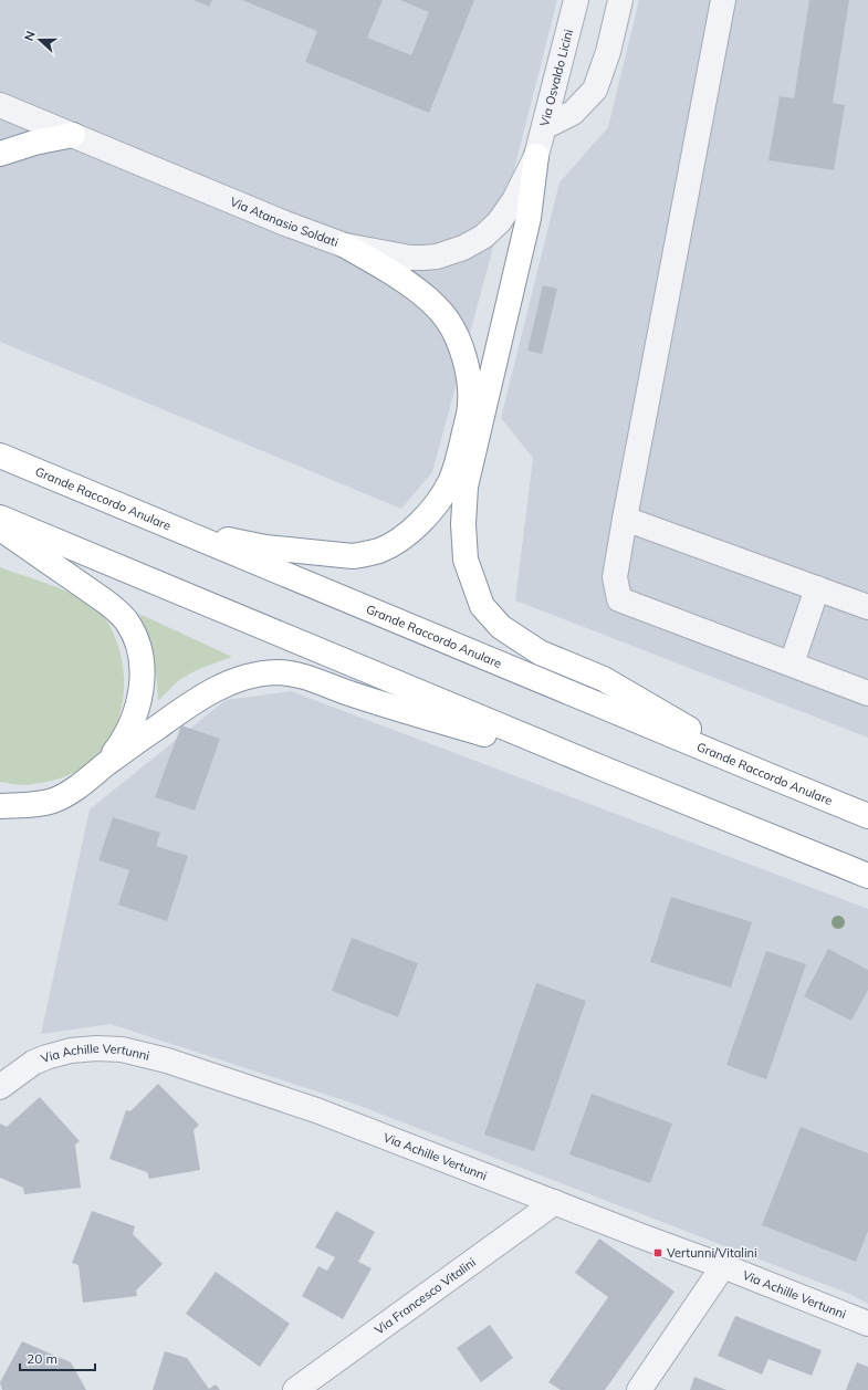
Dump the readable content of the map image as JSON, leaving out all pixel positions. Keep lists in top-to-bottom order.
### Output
{
  "streets": {
    "highway": ["Grande Raccordo Anulare"],
    "street": [
      "Via Osvaldo Licini",
      "Via Atanasio Soldati",
      "Via Achille Vertunni",
      "Via Francesco Vitalini"
    ]
  },
  "crossings": [
    ["Via Osvaldo Licini", "Via Atanasio Soldati"],
    ["Via Achille Vertunni", "Via Francesco Vitalini"]
  ],
  "places": {
    "transit": ["Vertunni/Vitalini"]
  },
  "scale_bar": "20 m",
  "north": "left"
}
